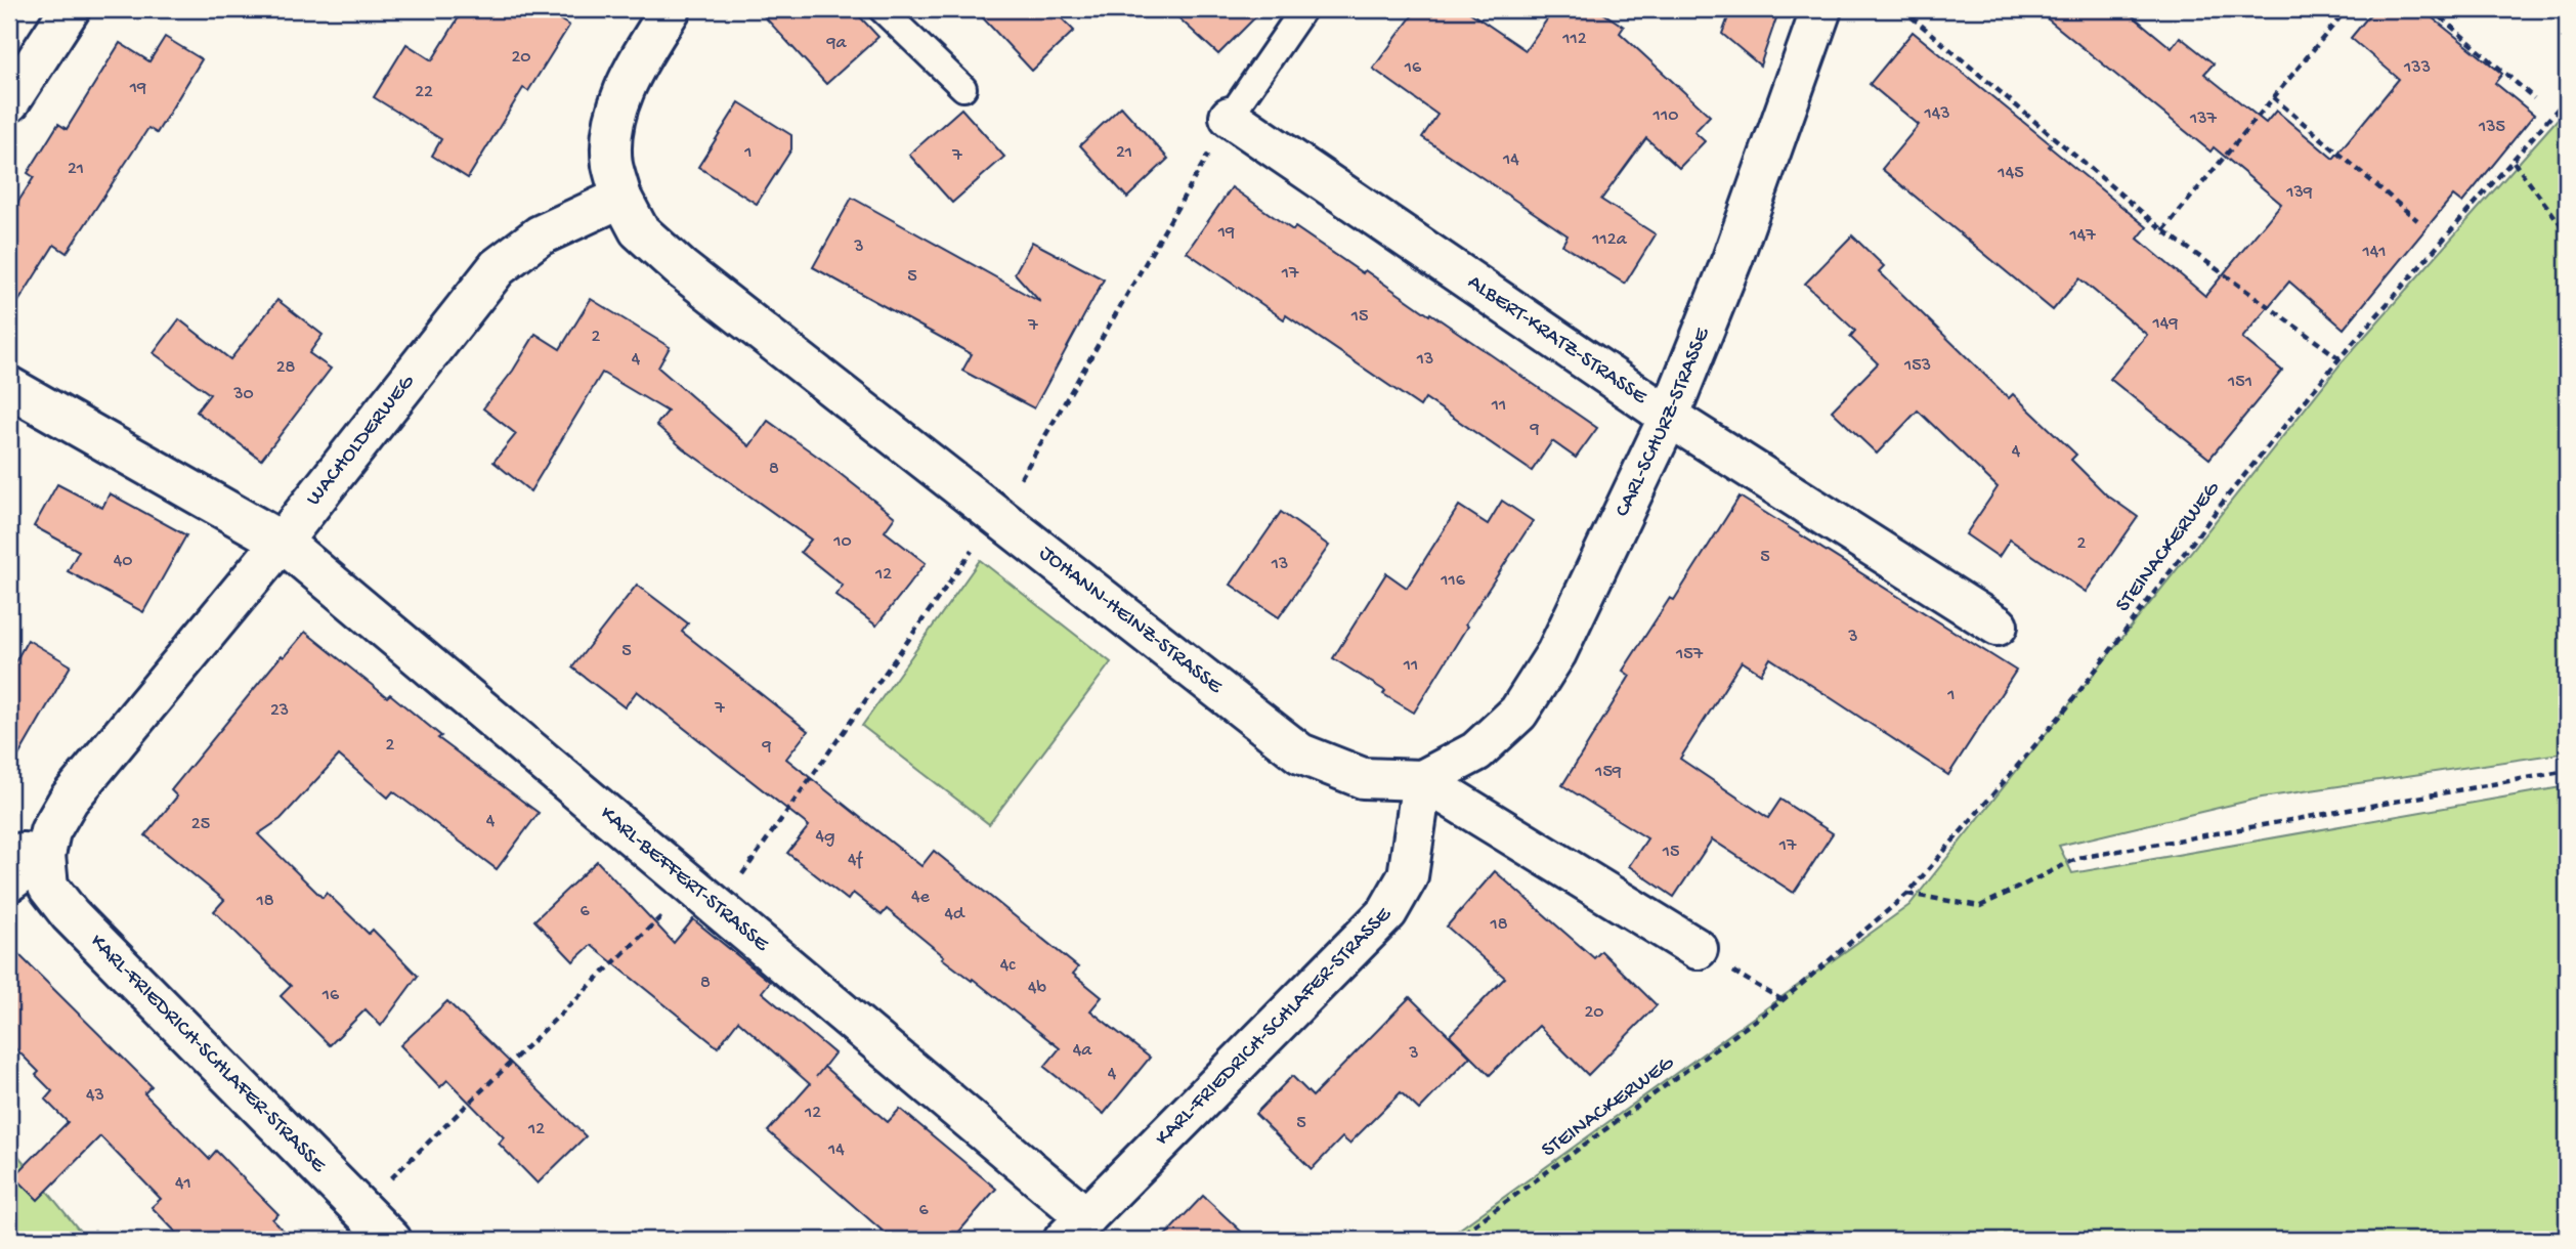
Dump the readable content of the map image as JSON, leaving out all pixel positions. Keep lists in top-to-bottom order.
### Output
{
  "streets": {
    "street": [
      "ALBERT-KRATZ-STRASSE",
      "CARL-SCHURZ-STRASSE",
      "WACHOLDERWEG",
      "JOHANN-HEINZ-STRASSE",
      "KARL-BEFFERT-STRASSE",
      "KARL-FRIEDRICH-SCHLAFER-STRASSE"
    ],
    "path": ["STEINACKERWEG"]
  },
  "crossings": [
    ["ALBERT-KRATZ-STRASSE", "CARL-SCHURZ-STRASSE"],
    ["CARL-SCHURZ-STRASSE", "JOHANN-HEINZ-STRASSE"],
    ["CARL-SCHURZ-STRASSE", "KARL-FRIEDRICH-SCHLAFER-STRASSE"],
    ["WACHOLDERWEG", "JOHANN-HEINZ-STRASSE"],
    ["WACHOLDERWEG", "KARL-BEFFERT-STRASSE"],
    ["WACHOLDERWEG", "KARL-FRIEDRICH-SCHLAFER-STRASSE"],
    ["JOHANN-HEINZ-STRASSE", "KARL-FRIEDRICH-SCHLAFER-STRASSE"],
    ["KARL-BEFFERT-STRASSE", "KARL-FRIEDRICH-SCHLAFER-STRASSE"]
  ],
  "house_numbers": [
    "112",
    "9a",
    "20",
    "16",
    "133",
    "19",
    "22",
    "143",
    "110",
    "137",
    "135",
    "1",
    "21",
    "7",
    "14",
    "21",
    "145",
    "139",
    "19",
    "147",
    "112a",
    "3",
    "141",
    "17",
    "5",
    "15",
    "149",
    "7",
    "2",
    "4",
    "13",
    "153",
    "28",
    "151",
    "30",
    "11",
    "9",
    "4",
    "8",
    "10",
    "2",
    "5",
    "40",
    "13",
    "12",
    "116",
    "3",
    "5",
    "157",
    "11",
    "1",
    "7",
    "23",
    "2",
    "9",
    "159",
    "4",
    "25",
    "4g",
    "17",
    "15",
    "4f",
    "4e",
    "18",
    "6",
    "4d",
    "18",
    "4c",
    "8",
    "4b",
    "16",
    "20",
    "4a",
    "3",
    "4",
    "43",
    "12",
    "5",
    "12",
    "14",
    "41",
    "6"
  ]
}
